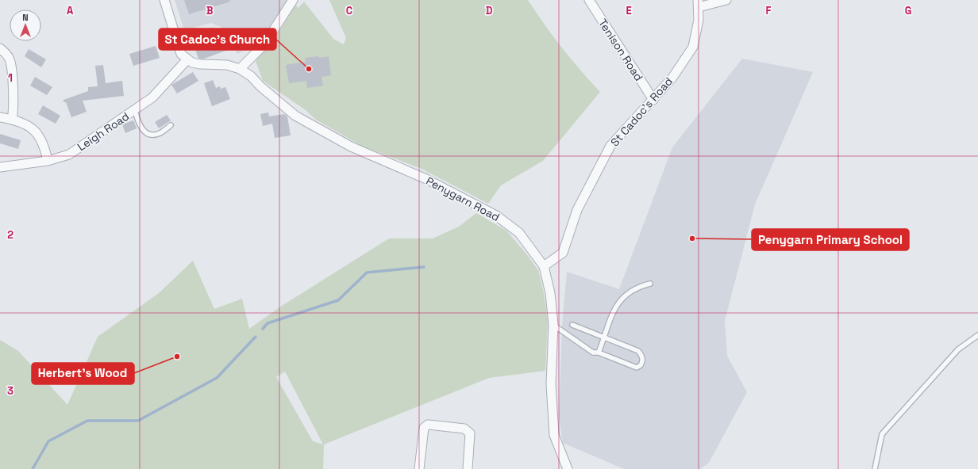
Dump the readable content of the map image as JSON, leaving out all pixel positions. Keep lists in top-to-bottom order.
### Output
{
  "streets": {
    "street": [
      "Tenison Road",
      "St Cadoc's Road",
      "Leigh Road",
      "Penygarn Road"
    ]
  },
  "crossings": [
    ["Tenison Road", "St Cadoc's Road"],
    ["St Cadoc's Road", "Penygarn Road"],
    ["Leigh Road", "Penygarn Road"]
  ],
  "places": ["St Cadoc's Church", "Penygarn Primary School", "Herbert's Wood"],
  "north": "top",
  "grid": {
    "columns": [
      "A",
      "B",
      "C",
      "D",
      "E",
      "F",
      "G"
    ],
    "rows": ["1", "2", "3"]
  }
}
